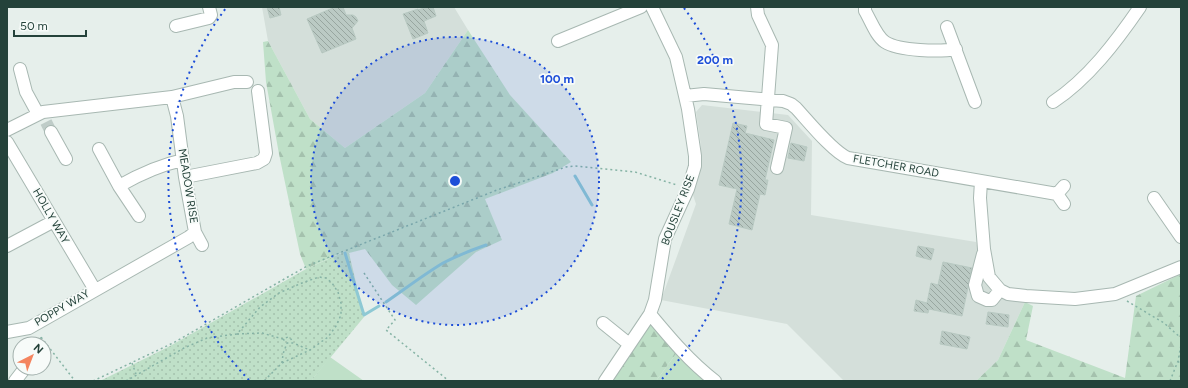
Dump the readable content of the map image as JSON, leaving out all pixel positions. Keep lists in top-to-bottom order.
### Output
{
  "streets": {
    "street": [
      "FLETCHER ROAD",
      "MEADOW RISE",
      "BOUSLEY RISE",
      "HOLLY WAY",
      "POPPY WAY"
    ]
  },
  "crossings": [
    ["FLETCHER ROAD", "BOUSLEY RISE"],
    ["MEADOW RISE", "HOLLY WAY"],
    ["MEADOW RISE", "POPPY WAY"],
    ["HOLLY WAY", "POPPY WAY"]
  ],
  "scale_bar": "50 m",
  "north": "top right",
  "rings": ["200 m", "100 m"]
}
